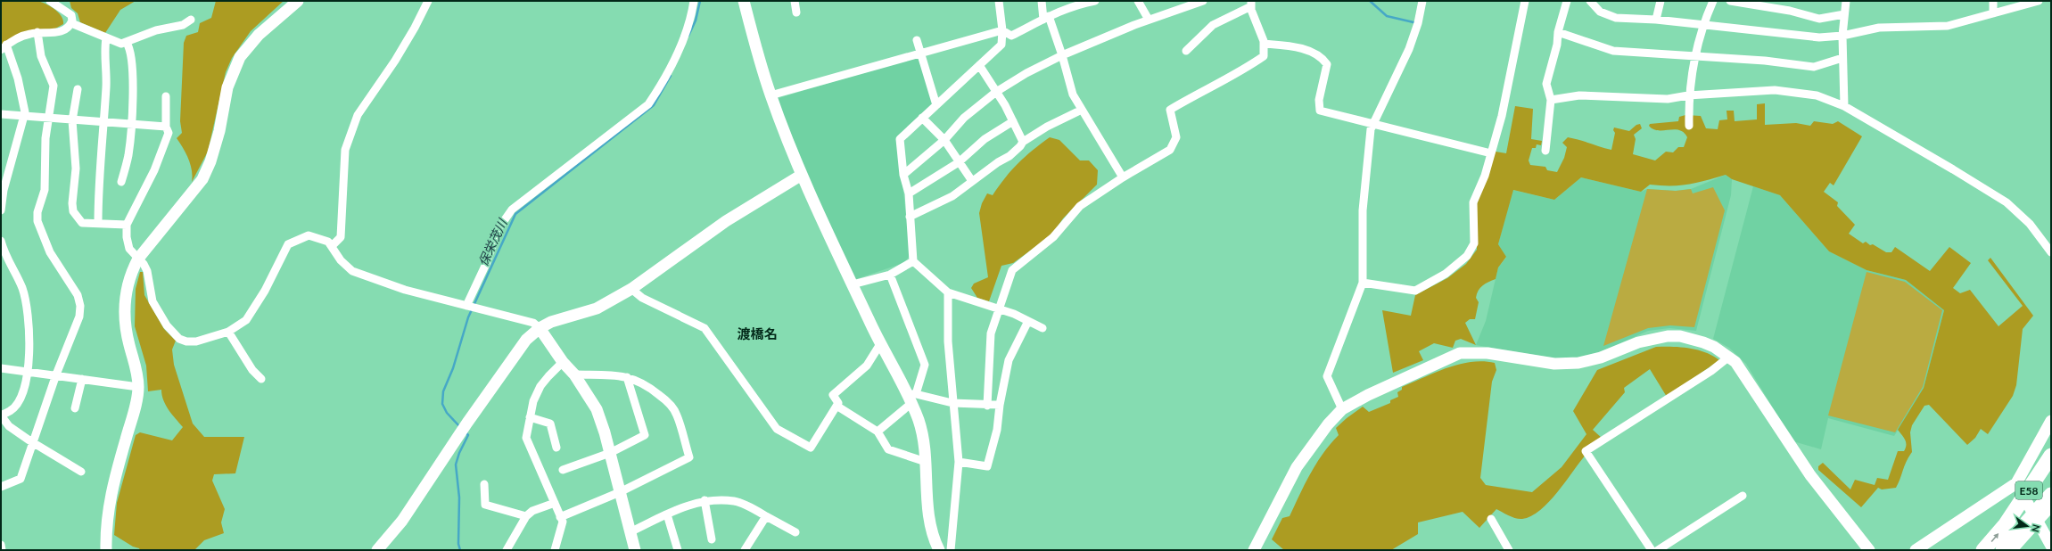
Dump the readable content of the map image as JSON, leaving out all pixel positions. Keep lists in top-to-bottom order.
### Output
{
  "streets": {
    "highway": ["E58"]
  },
  "districts": ["渡橋名"],
  "water": ["保栄茂川"],
  "north": "right"
}
